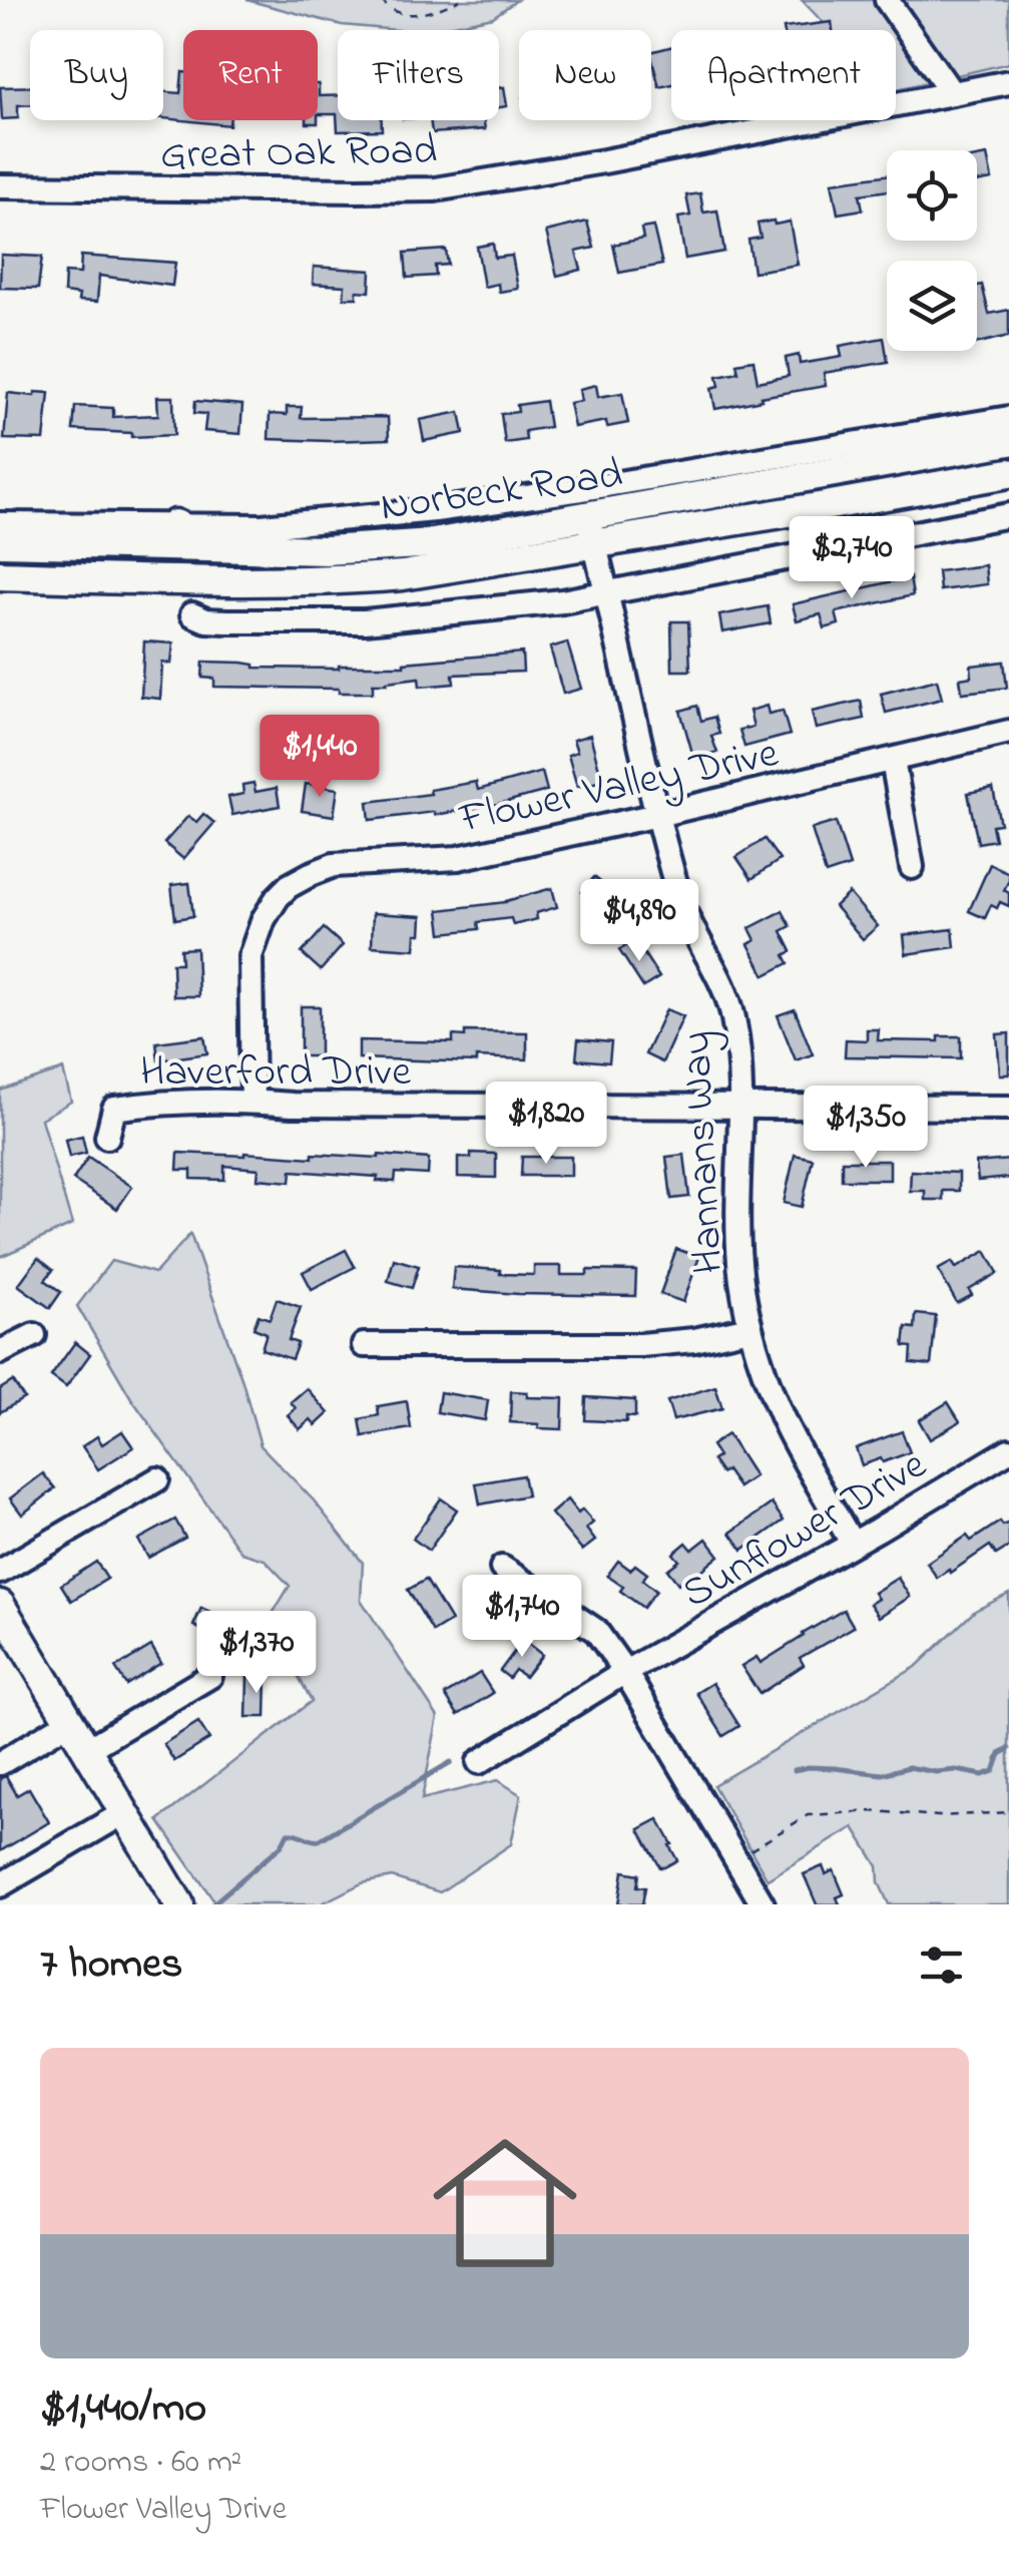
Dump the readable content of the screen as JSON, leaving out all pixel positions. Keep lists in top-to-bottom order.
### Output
{
  "streets": {
    "main road": ["Norbeck Road"],
    "street": [
      "Great Oak Road",
      "Flower Valley Drive",
      "Haverford Drive",
      "Hannans Way",
      "Sunflower Drive"
    ]
  },
  "crossings": [
    ["Norbeck Road", "Hannans Way"],
    ["Flower Valley Drive", "Haverford Drive"],
    ["Flower Valley Drive", "Hannans Way"],
    ["Haverford Drive", "Hannans Way"],
    ["Hannans Way", "Sunflower Drive"]
  ],
  "page": {
    "chip": [
      "Buy",
      "Rent",
      "Filters",
      "New",
      "Apartment"
    ],
    "price": [
      "$2,740",
      "$1,440",
      "$4,890",
      "$1,820",
      "$1,350",
      "$1,740",
      "$1,370"
    ],
    "heading": "7 homes",
    "list": [
      {
        "name": "$1,440/mo",
        "note": "2 rooms · 60 m² · Flower Valley Drive"
      }
    ]
  }
}
